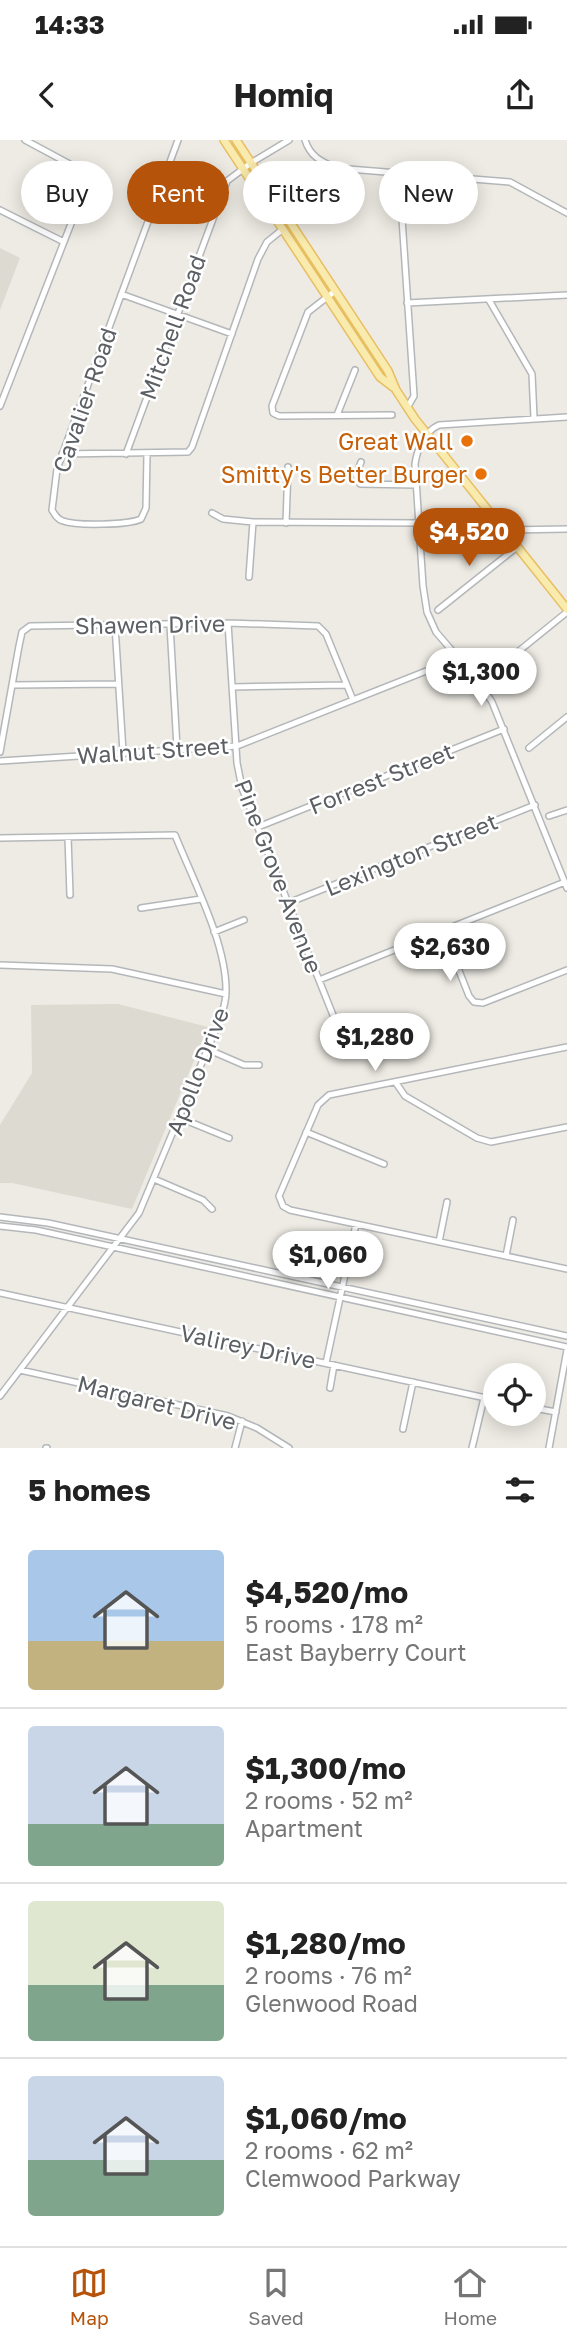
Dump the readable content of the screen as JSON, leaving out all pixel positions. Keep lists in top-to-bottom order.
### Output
{
  "streets": {
    "street": [
      "Mitchell Road",
      "Cavalier Road",
      "Shawen Drive",
      "Walnut Street",
      "Forrest Street",
      "Lexington Street",
      "Pine Grove Avenue",
      "Apollo Drive",
      "Valirey Drive",
      "Margaret Drive"
    ]
  },
  "crossings": [
    ["Shawen Drive", "Walnut Street"],
    ["Shawen Drive", "Pine Grove Avenue"],
    ["Walnut Street", "Pine Grove Avenue"],
    ["Forrest Street", "Pine Grove Avenue"],
    ["Lexington Street", "Pine Grove Avenue"],
    ["Apollo Drive", "Valirey Drive"],
    ["Apollo Drive", "Margaret Drive"]
  ],
  "places": ["Great Wall", "Smitty's Better Burger"],
  "page": {
    "status": "14:33",
    "header": "Homiq",
    "chip": [
      "Buy",
      "Rent",
      "Filters",
      "New"
    ],
    "price": [
      "$4,520",
      "$1,300",
      "$2,630",
      "$1,280",
      "$1,060"
    ],
    "heading": "5 homes",
    "list": [
      {
        "name": "$4,520/mo",
        "note": "5 rooms · 178 m² · East Bayberry Court"
      },
      {
        "name": "$1,300/mo",
        "note": "2 rooms · 52 m² · Apartment"
      },
      {
        "name": "$1,280/mo",
        "note": "2 rooms · 76 m² · Glenwood Road"
      },
      {
        "name": "$1,060/mo",
        "note": "2 rooms · 62 m² · Clemwood Parkway"
      }
    ],
    "tabs": ["Map", "Saved", "Home"]
  }
}
